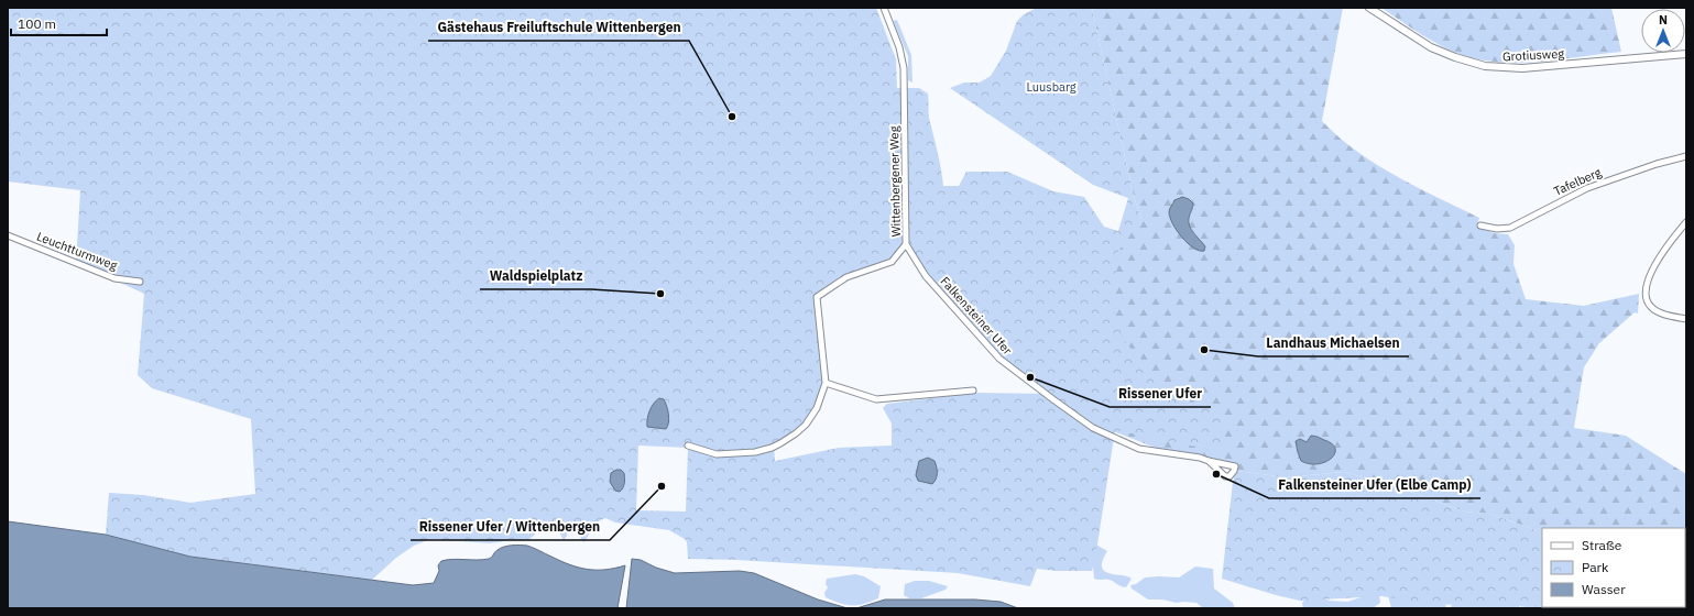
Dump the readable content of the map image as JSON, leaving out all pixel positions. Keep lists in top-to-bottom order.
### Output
{
  "streets": {
    "street": [
      "Grotiusweg",
      "Wittenbergener Weg",
      "Tafelberg",
      "Leuchtturmweg",
      "Falkensteiner Ufer"
    ]
  },
  "crossings": [
    ["Wittenbergener Weg", "Falkensteiner Ufer"]
  ],
  "parks": ["Luusbarg"],
  "places": [
    "Gästehaus Freiluftschule Wittenbergen",
    "Waldspielplatz",
    "Landhaus Michaelsen",
    "Rissener Ufer",
    "Falkensteiner Ufer (Elbe Camp)",
    "Rissener Ufer / Wittenbergen"
  ],
  "legend": ["Straße", "Park", "Wasser"],
  "scale_bar": "100 m",
  "north": "top"
}
